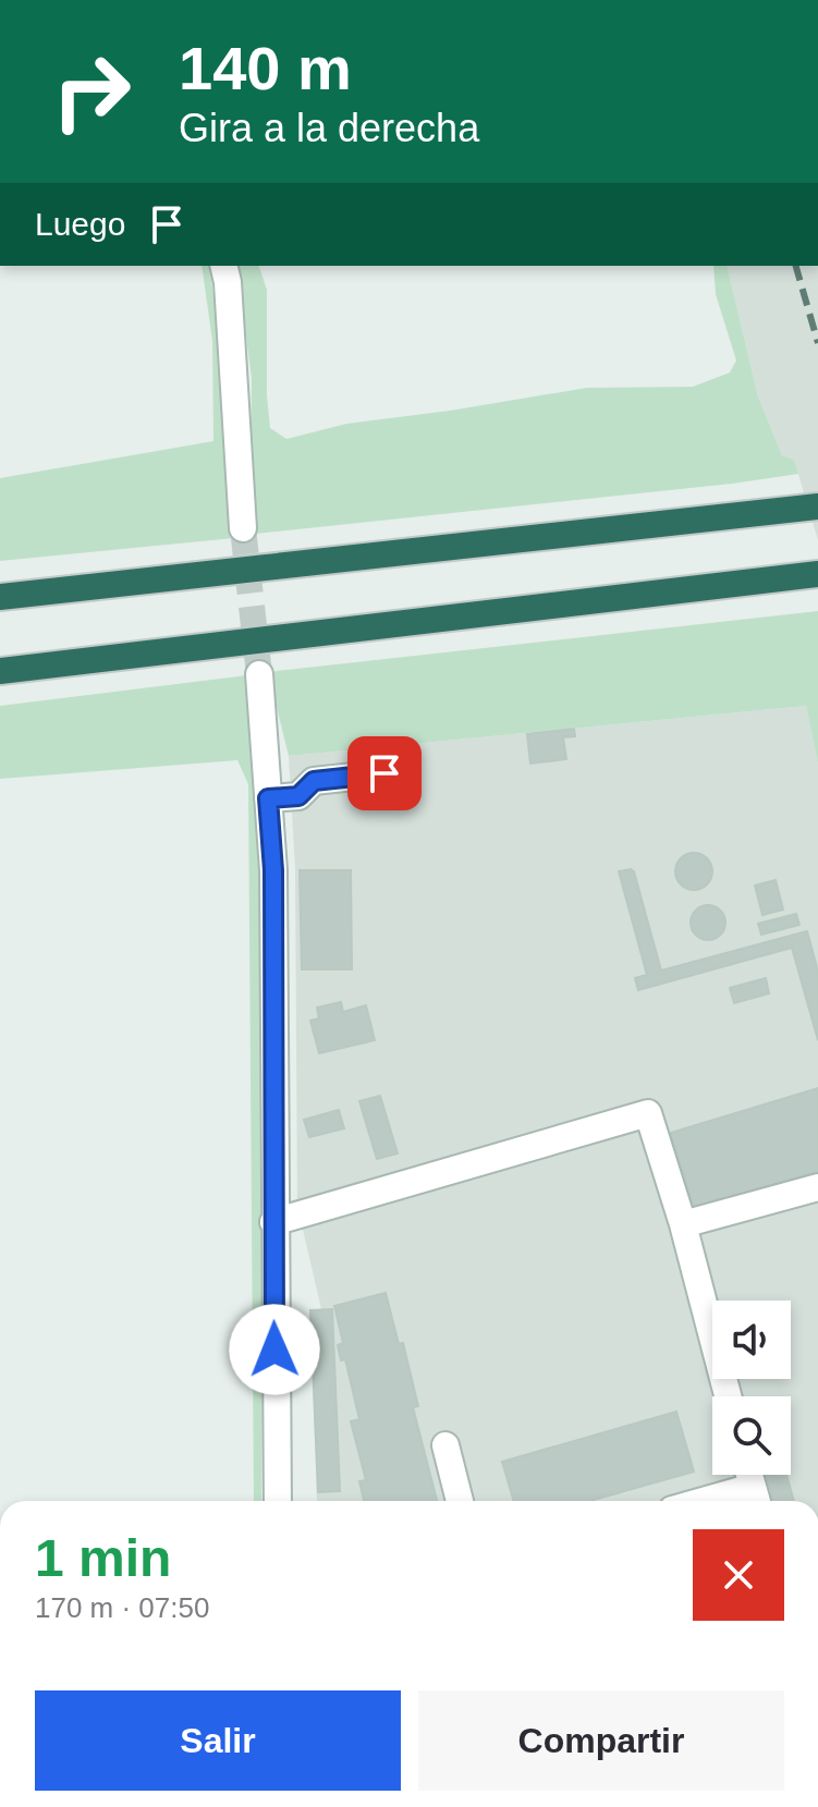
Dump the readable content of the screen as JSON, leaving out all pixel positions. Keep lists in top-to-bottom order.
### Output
{
  "page": {
    "turn": ["140 m", "Gira a la derecha"],
    "then": "Luego",
    "heading": ["1 min", "170 m · 07:50"],
    "buttons": ["Salir", "Compartir"]
  }
}
